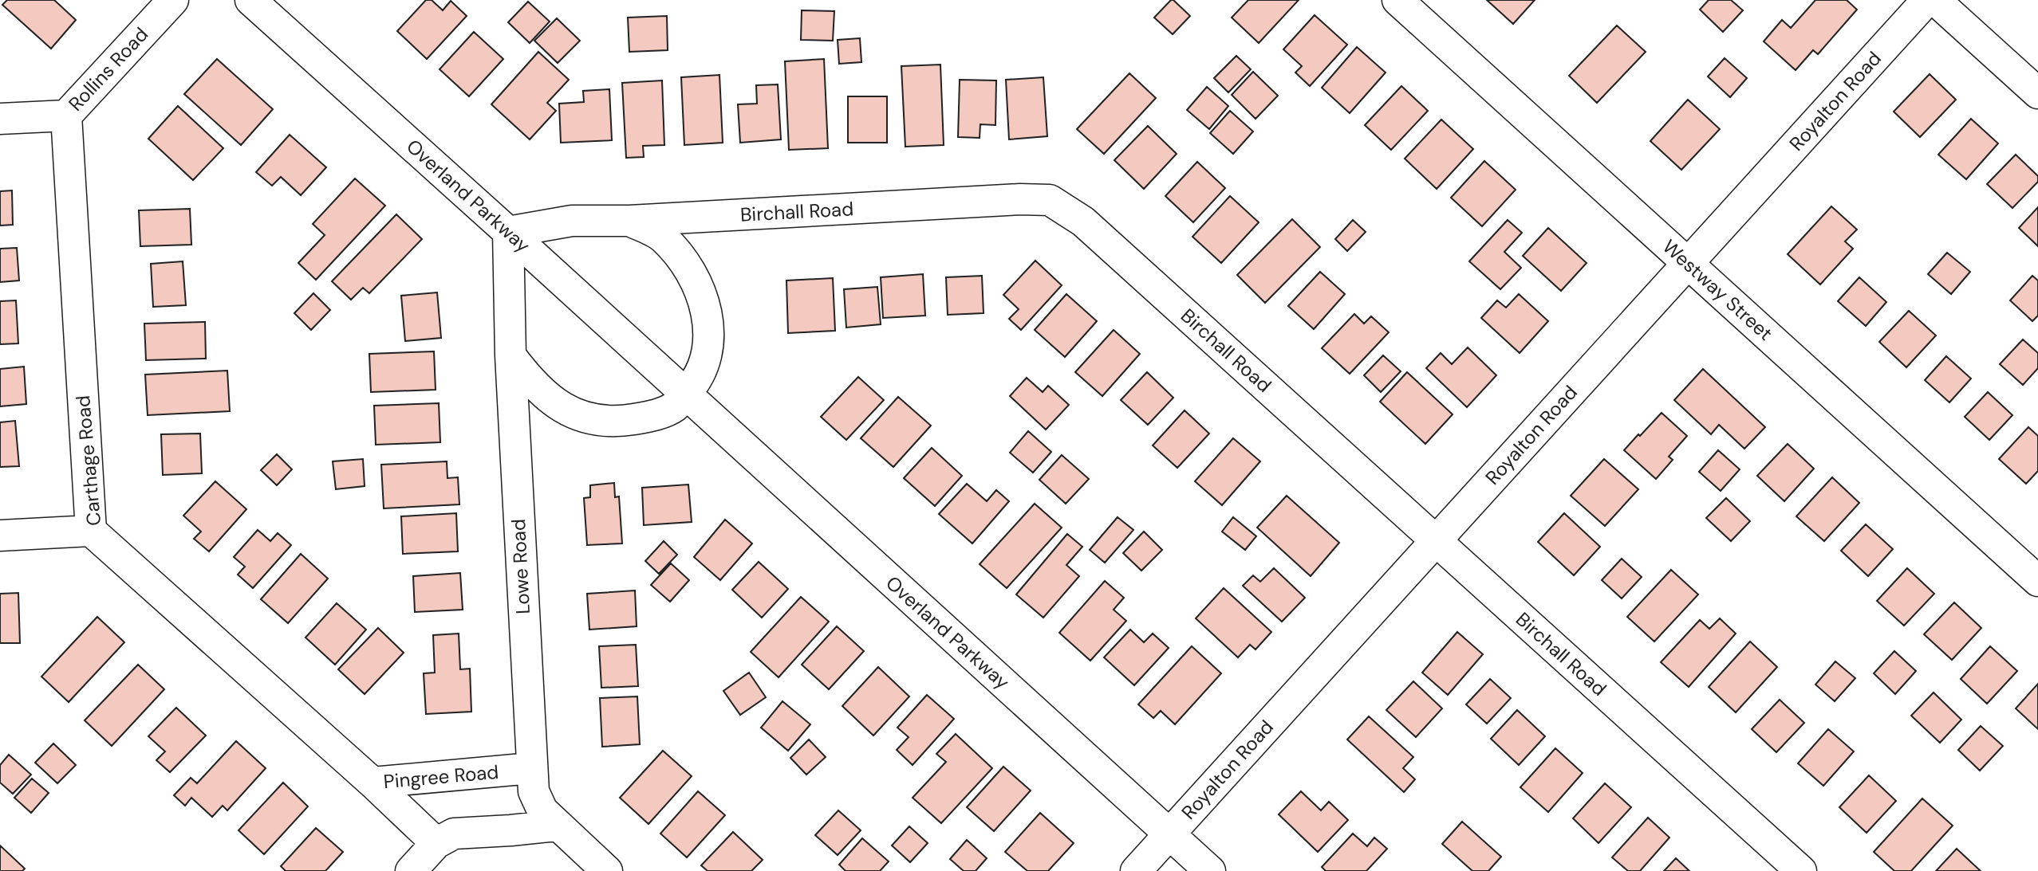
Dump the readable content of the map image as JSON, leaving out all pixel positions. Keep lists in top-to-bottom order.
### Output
{
  "streets": {
    "street": [
      "Rollins Road",
      "Royalton Road",
      "Overland Parkway",
      "Birchall Road",
      "Westway Street",
      "Carthage Road",
      "Lowe Road",
      "Pingree Road"
    ]
  },
  "crossings": [
    ["Rollins Road", "Carthage Road"],
    ["Royalton Road", "Overland Parkway"],
    ["Royalton Road", "Birchall Road"],
    ["Royalton Road", "Westway Street"],
    ["Overland Parkway", "Birchall Road"],
    ["Overland Parkway", "Lowe Road"],
    ["Birchall Road", "Lowe Road"],
    ["Carthage Road", "Pingree Road"],
    ["Lowe Road", "Pingree Road"]
  ]
}
